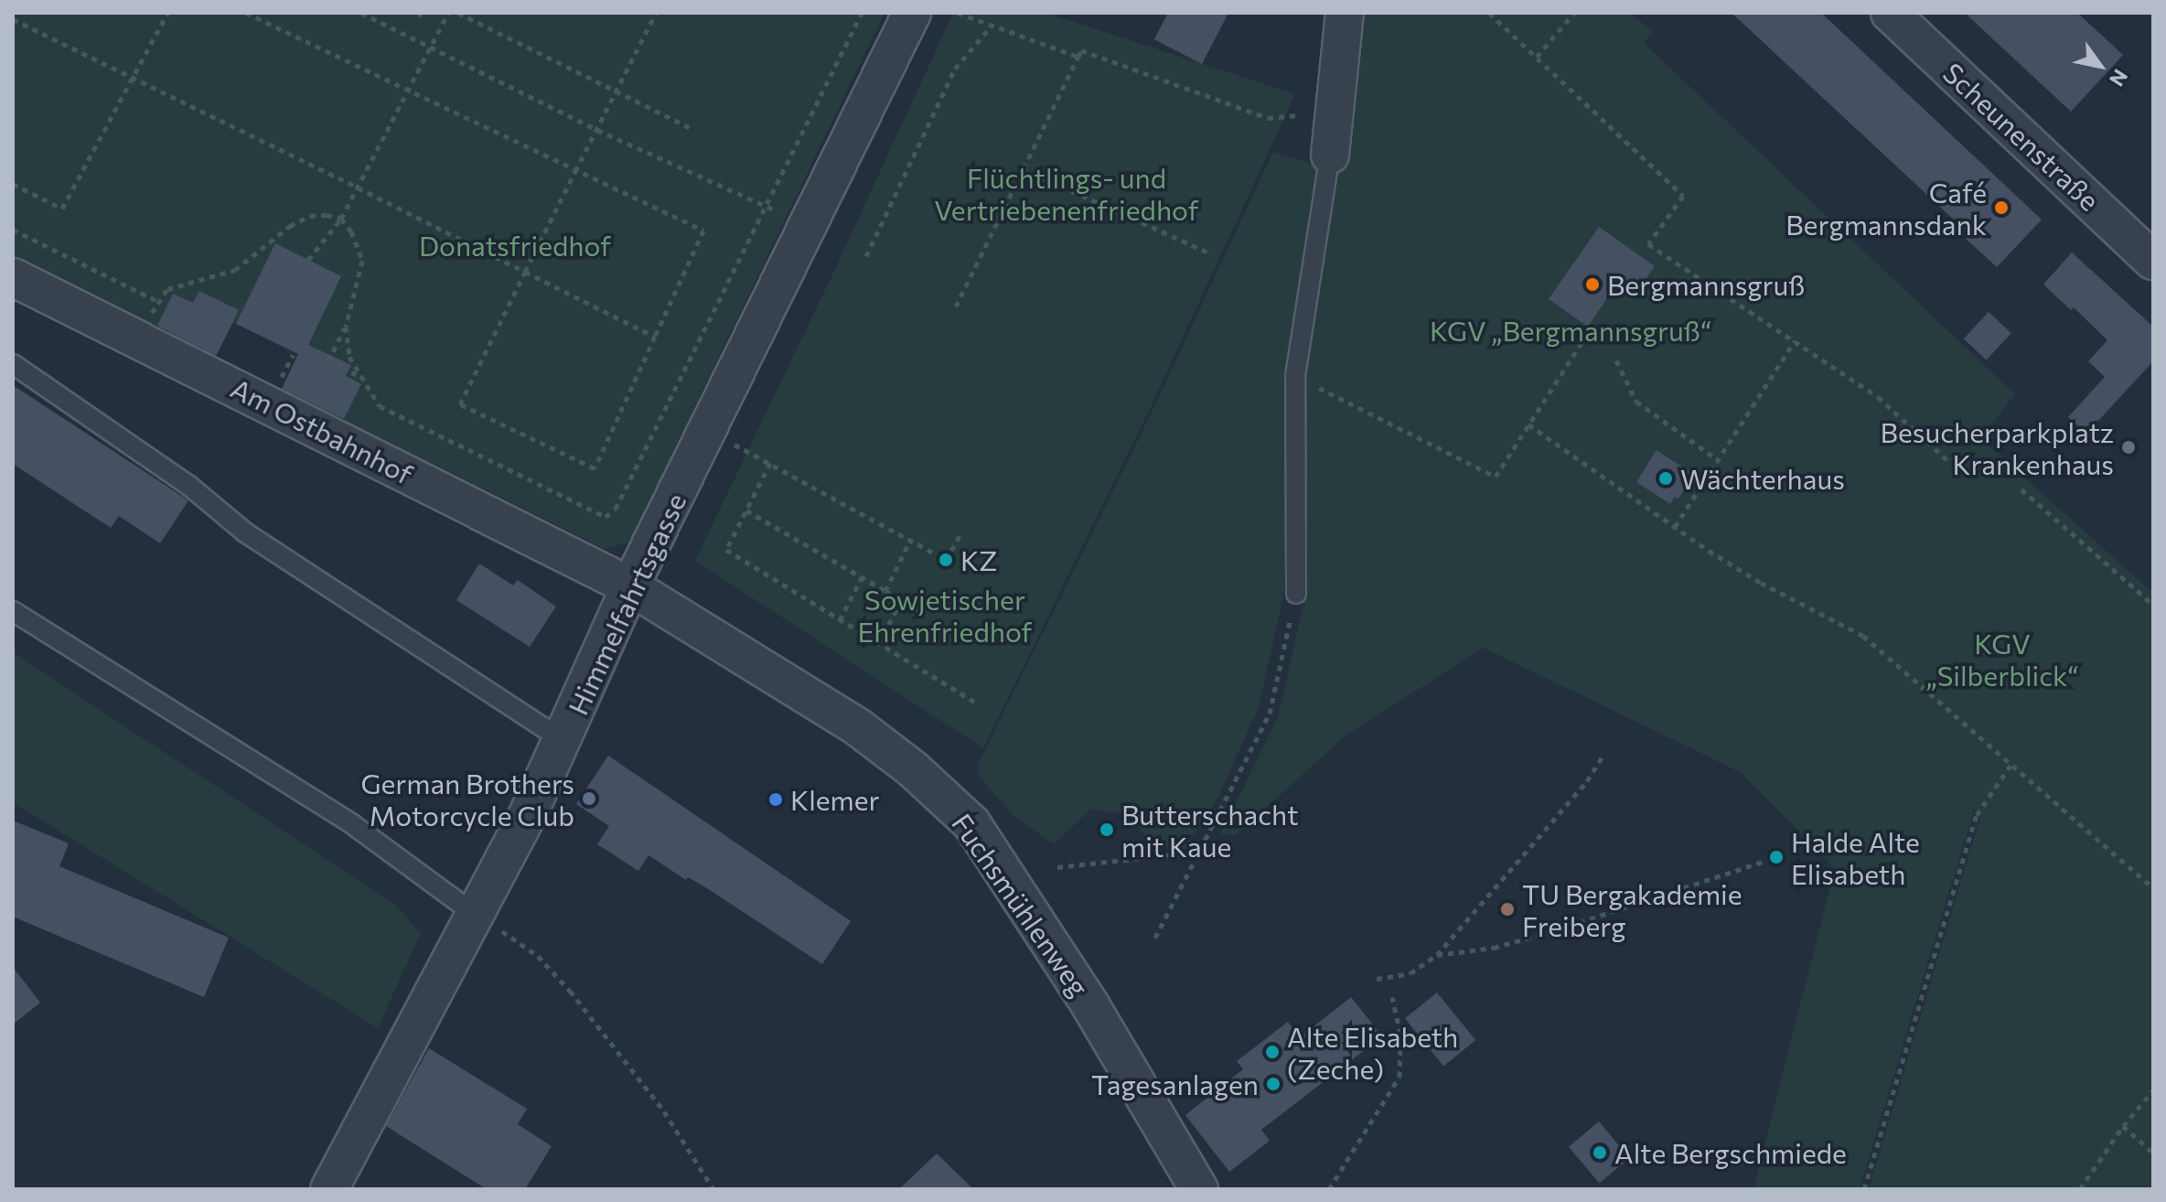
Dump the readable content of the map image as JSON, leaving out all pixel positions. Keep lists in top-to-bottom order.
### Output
{
  "streets": {
    "street": [
      "Scheunenstraße",
      "Am Ostbahnhof",
      "Himmelfahrtsgasse",
      "Fuchsmühlenweg"
    ]
  },
  "crossings": [
    ["Am Ostbahnhof", "Himmelfahrtsgasse"],
    ["Am Ostbahnhof", "Fuchsmühlenweg"],
    ["Himmelfahrtsgasse", "Fuchsmühlenweg"]
  ],
  "parks": [
    "Flüchtlings- und Vertriebenenfriedhof",
    "Donatsfriedhof",
    "KGV „Bergmannsgruß“",
    "Sowjetischer Ehrenfriedhof",
    "KGV „Silberblick“"
  ],
  "places": [
    "Café Bergmannsdank",
    "Bergmannsgruß",
    "Besucherparkplatz Krankenhaus",
    "Wächterhaus",
    "KZ",
    "German Brothers Motorcycle Club",
    "Klemer",
    "Butterschacht mit Kaue",
    "Halde Alte Elisabeth",
    "TU Bergakademie Freiberg",
    "Alte Elisabeth (Zeche)",
    "Tagesanlagen",
    "Alte Bergschmiede"
  ],
  "north": "bottom right"
}
